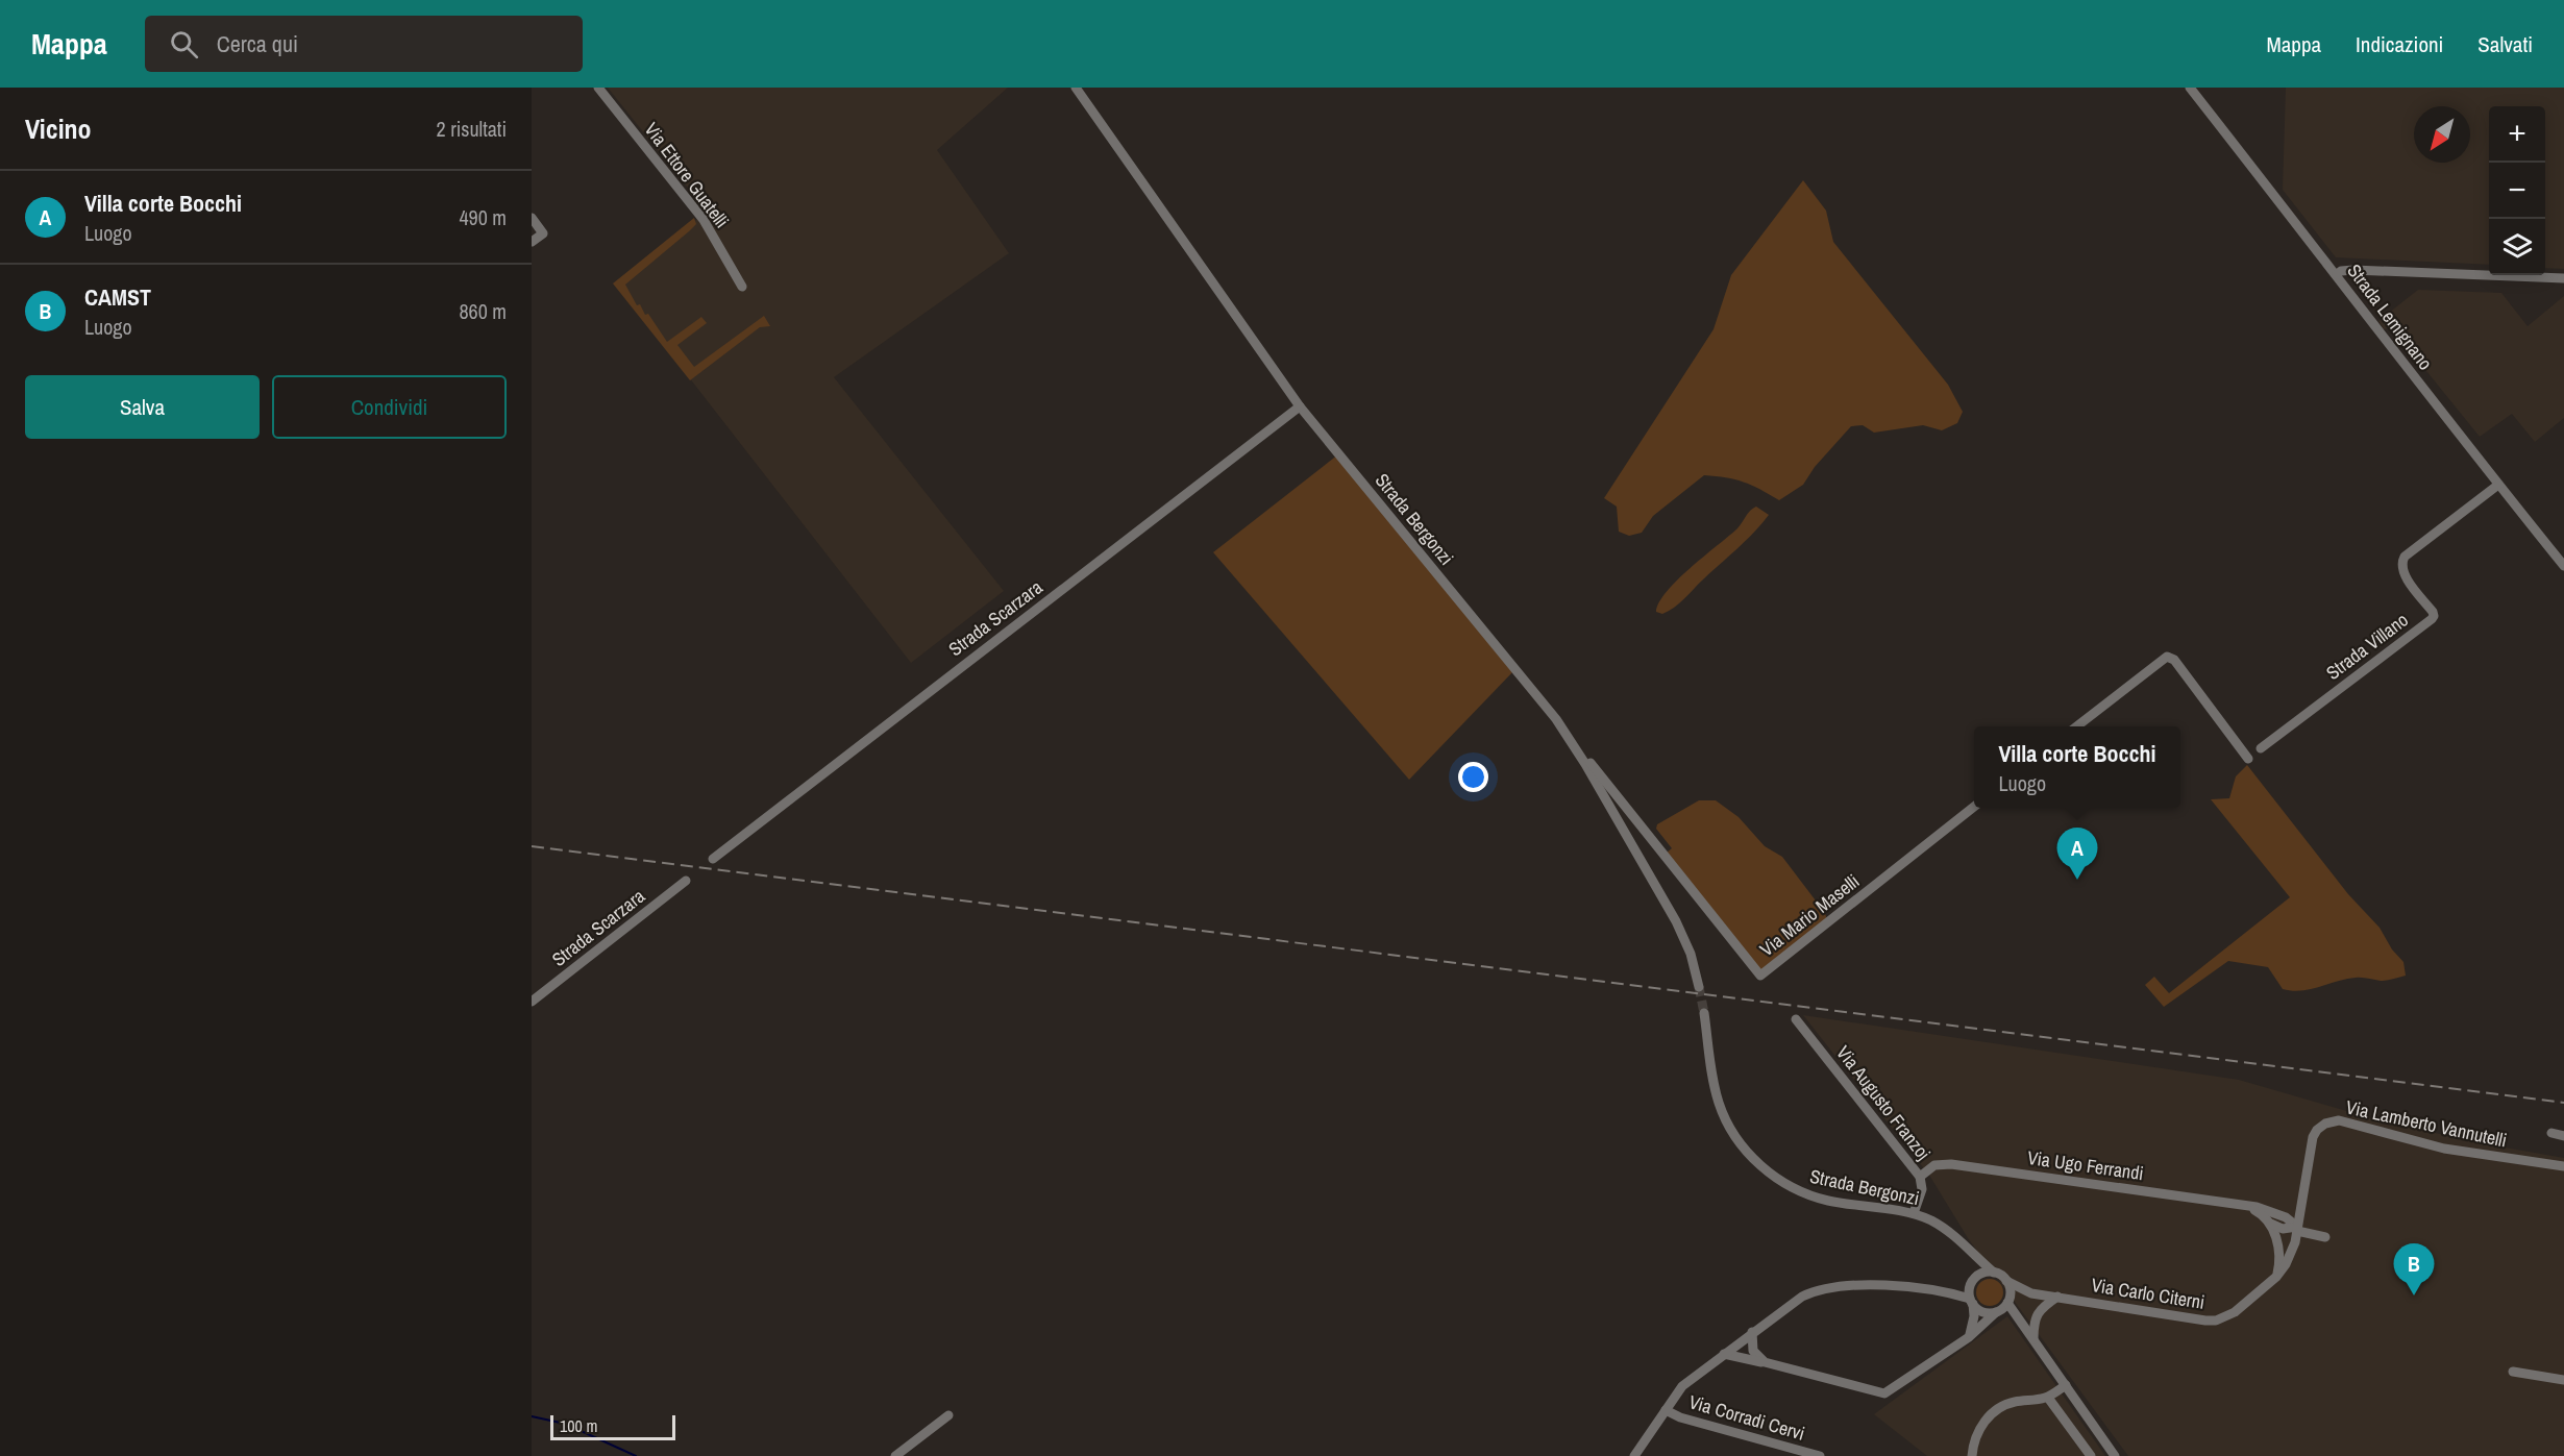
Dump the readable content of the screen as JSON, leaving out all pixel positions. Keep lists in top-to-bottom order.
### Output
{
  "streets": {
    "street": [
      "Via Ettore Guatelli",
      "Strada Lemignano",
      "Strada Bergonzi",
      "Strada Scarzara",
      "Strada Villano",
      "Via Mario Maselli",
      "Via Augusto Franzoj",
      "Via Lamberto Vannutelli",
      "Via Ugo Ferrandi",
      "Via Carlo Citerni",
      "Via Corradi Cervi"
    ]
  },
  "crossings": [
    ["Strada Lemignano", "Strada Villano"],
    ["Strada Bergonzi", "Strada Scarzara"],
    ["Strada Bergonzi", "Via Mario Maselli"],
    ["Strada Bergonzi", "Via Augusto Franzoj"],
    ["Strada Bergonzi", "Via Carlo Citerni"],
    ["Via Augusto Franzoj", "Via Ugo Ferrandi"],
    ["Via Lamberto Vannutelli", "Via Carlo Citerni"],
    ["Via Ugo Ferrandi", "Via Carlo Citerni"]
  ],
  "scale_bar": "100 m",
  "north": "bottom left",
  "page": {
    "header": "Mappa",
    "search": "Cerca qui",
    "nav": ["Mappa", "Indicazioni", "Salvati"],
    "heading": ["Vicino", "2 risultati"],
    "map_buttons": ["+", "−"],
    "list": [
      {
        "mark": "A",
        "name": "Villa corte Bocchi",
        "note": "Luogo",
        "value": "490 m"
      },
      {
        "mark": "B",
        "name": "CAMST",
        "note": "Luogo",
        "value": "860 m"
      }
    ],
    "buttons": ["Salva", "Condividi"],
    "popup": ["Villa corte Bocchi", "Luogo"],
    "pins": ["A", "B"],
    "scale": "100 m"
  }
}
